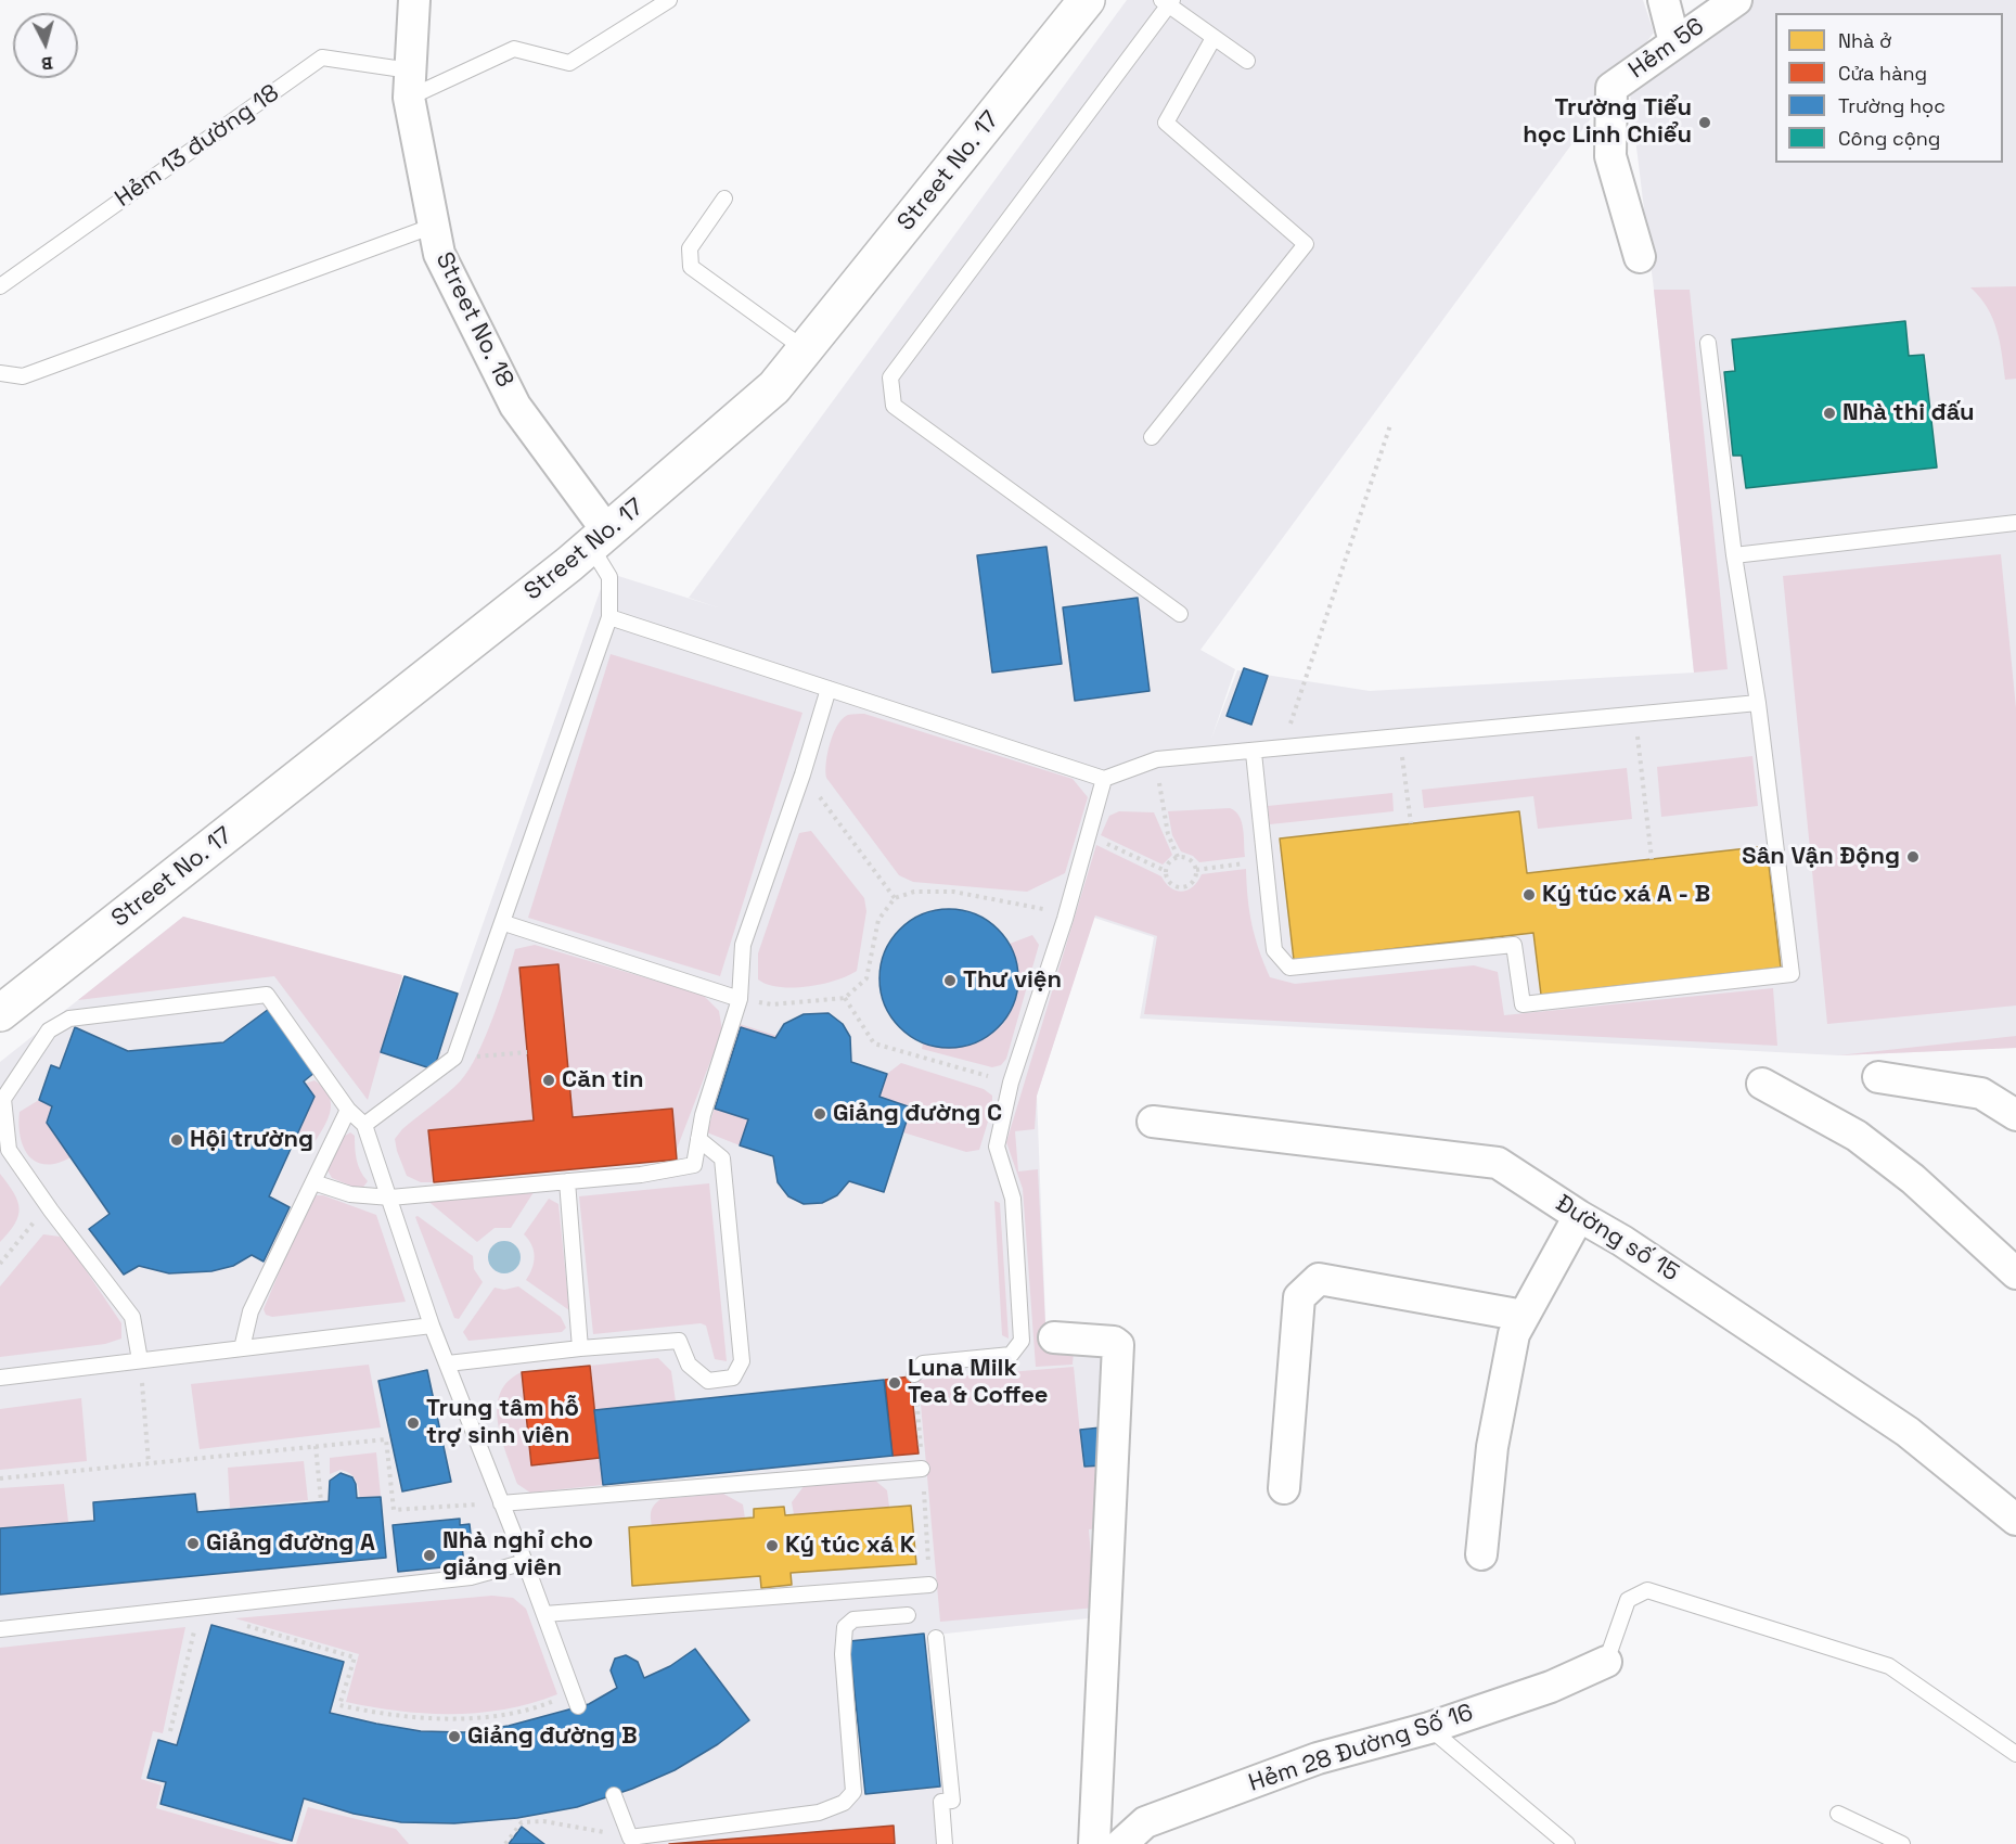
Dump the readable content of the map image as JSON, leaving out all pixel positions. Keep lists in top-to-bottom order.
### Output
{
  "streets": {
    "street": [
      "Hẻm 56",
      "Street No. 17",
      "Street No. 18",
      "Đường số 15",
      "Hẻm 28 Đường Số 16"
    ],
    "lane": ["Hẻm 13 đường 18"]
  },
  "crossings": [
    ["Hẻm 13 đường 18", "Street No. 18"],
    ["Street No. 17", "Street No. 18"]
  ],
  "places": [
    "Trường Tiểu học Linh Chiểu",
    "Nhà thi đấu",
    "Sân Vận Động",
    "Ký túc xá A - B",
    "Thư viện",
    "Căn tin",
    "Giảng đường C",
    "Hội trường",
    "Luna Milk Tea & Coffee",
    "Trung tâm hỗ trợ sinh viên",
    "Giảng đường A",
    "Ký túc xá K",
    "Nhà nghỉ cho giảng viên",
    "Giảng đường B"
  ],
  "legend": [
    "Nhà ở",
    "Cửa hàng",
    "Trường học",
    "Công cộng"
  ],
  "north": "bottom"
}
